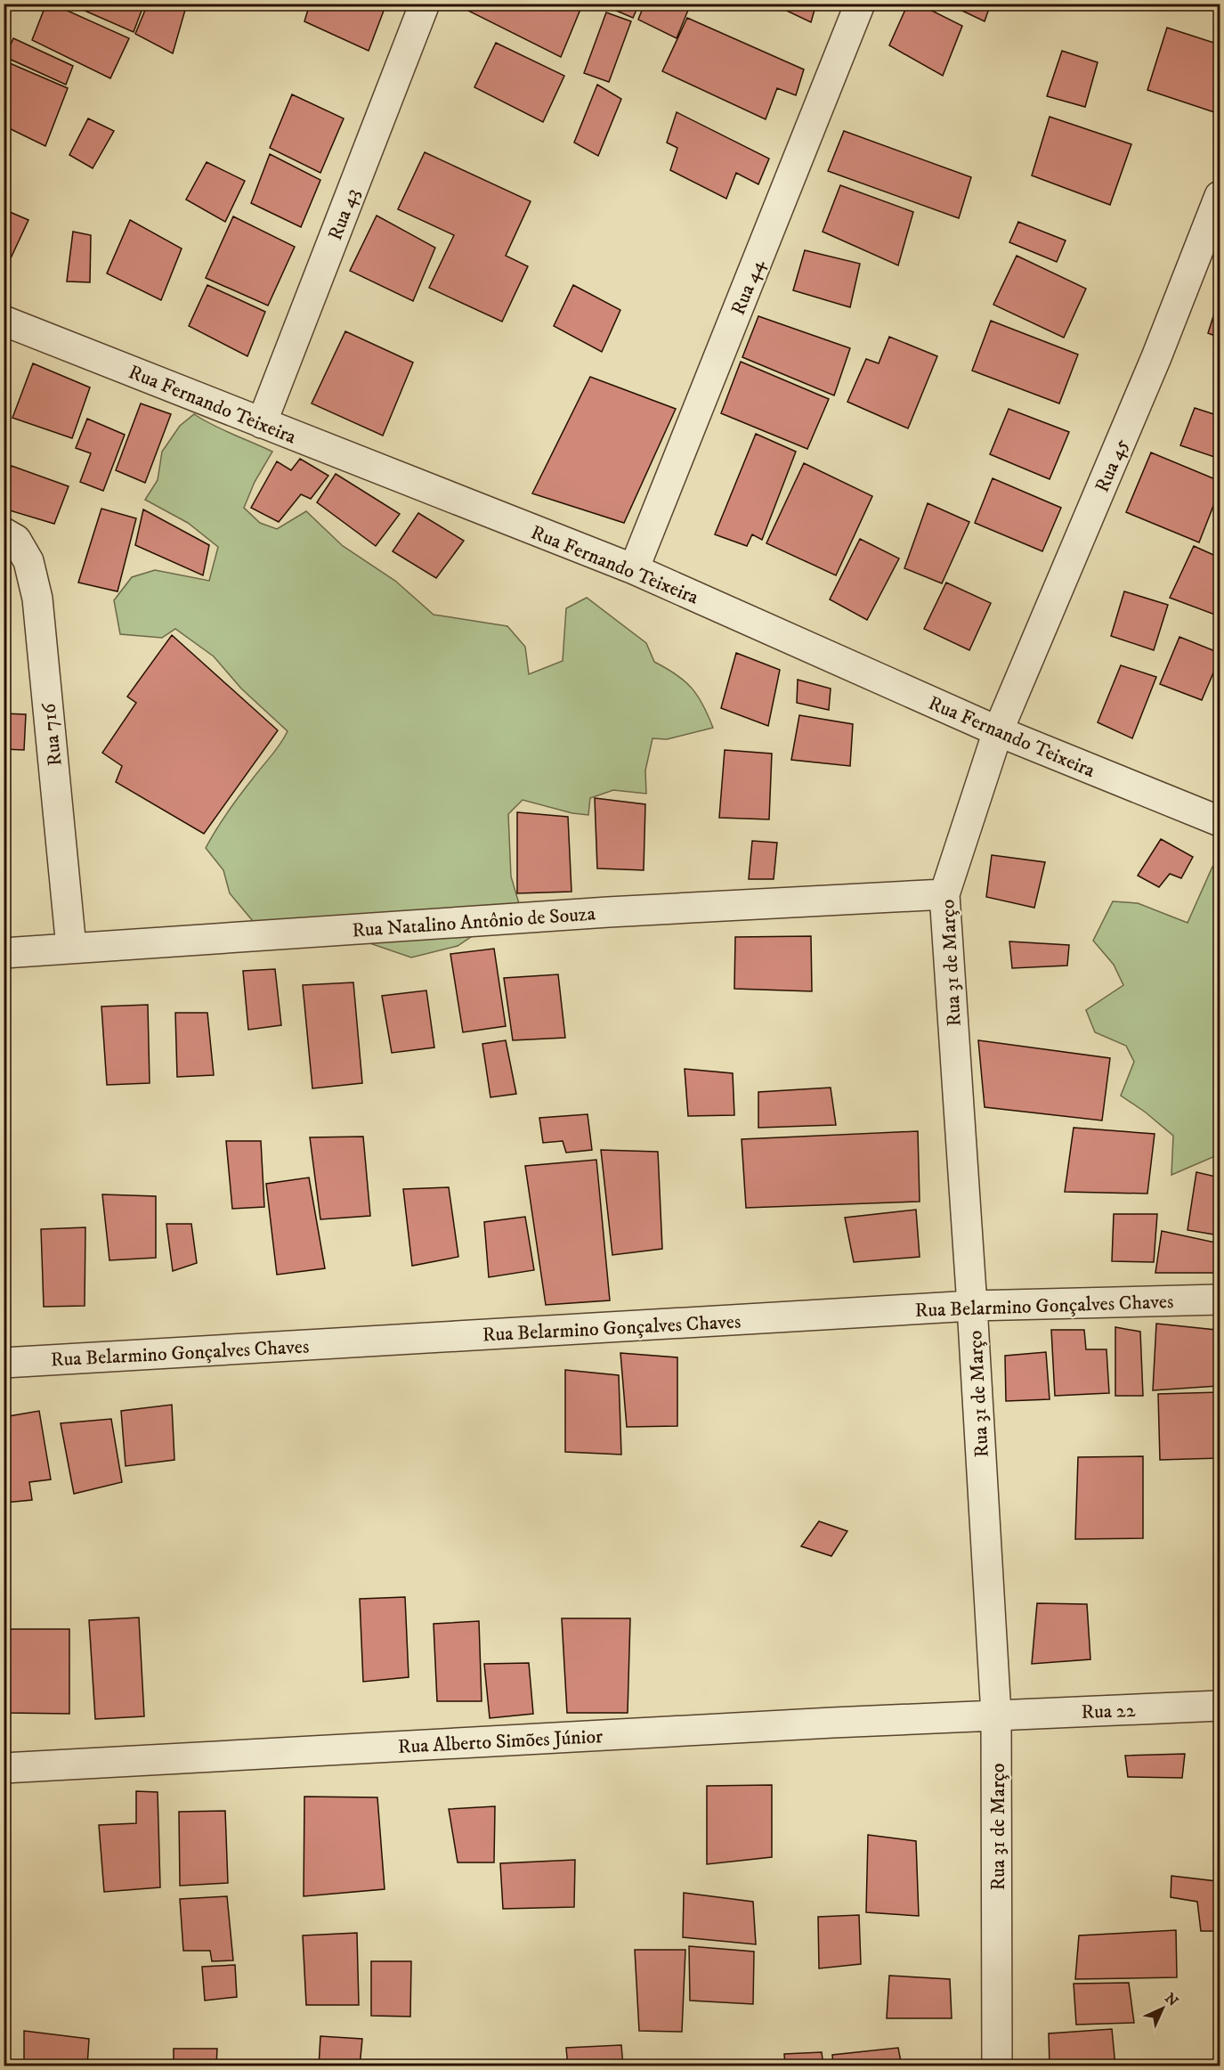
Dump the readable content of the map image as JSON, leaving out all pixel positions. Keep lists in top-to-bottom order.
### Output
{
  "streets": {
    "street": [
      "Rua 43",
      "Rua 44",
      "Rua Fernando Teixeira",
      "Rua 45",
      "Rua 716",
      "Rua Natalino Antônio de Souza",
      "Rua 31 de Março",
      "Rua Belarmino Gonçalves Chaves",
      "Rua 22",
      "Rua Alberto Simões Júnior"
    ]
  },
  "crossings": [
    ["Rua 43", "Rua Fernando Teixeira"],
    ["Rua 44", "Rua Fernando Teixeira"],
    ["Rua Fernando Teixeira", "Rua 45"],
    ["Rua Fernando Teixeira", "Rua 31 de Março"],
    ["Rua 45", "Rua 31 de Março"],
    ["Rua 716", "Rua Natalino Antônio de Souza"],
    ["Rua Natalino Antônio de Souza", "Rua 31 de Março"],
    ["Rua 31 de Março", "Rua Belarmino Gonçalves Chaves"],
    ["Rua 31 de Março", "Rua 22"],
    ["Rua 31 de Março", "Rua Alberto Simões Júnior"],
    ["Rua 22", "Rua Alberto Simões Júnior"]
  ],
  "north": "top right"
}
